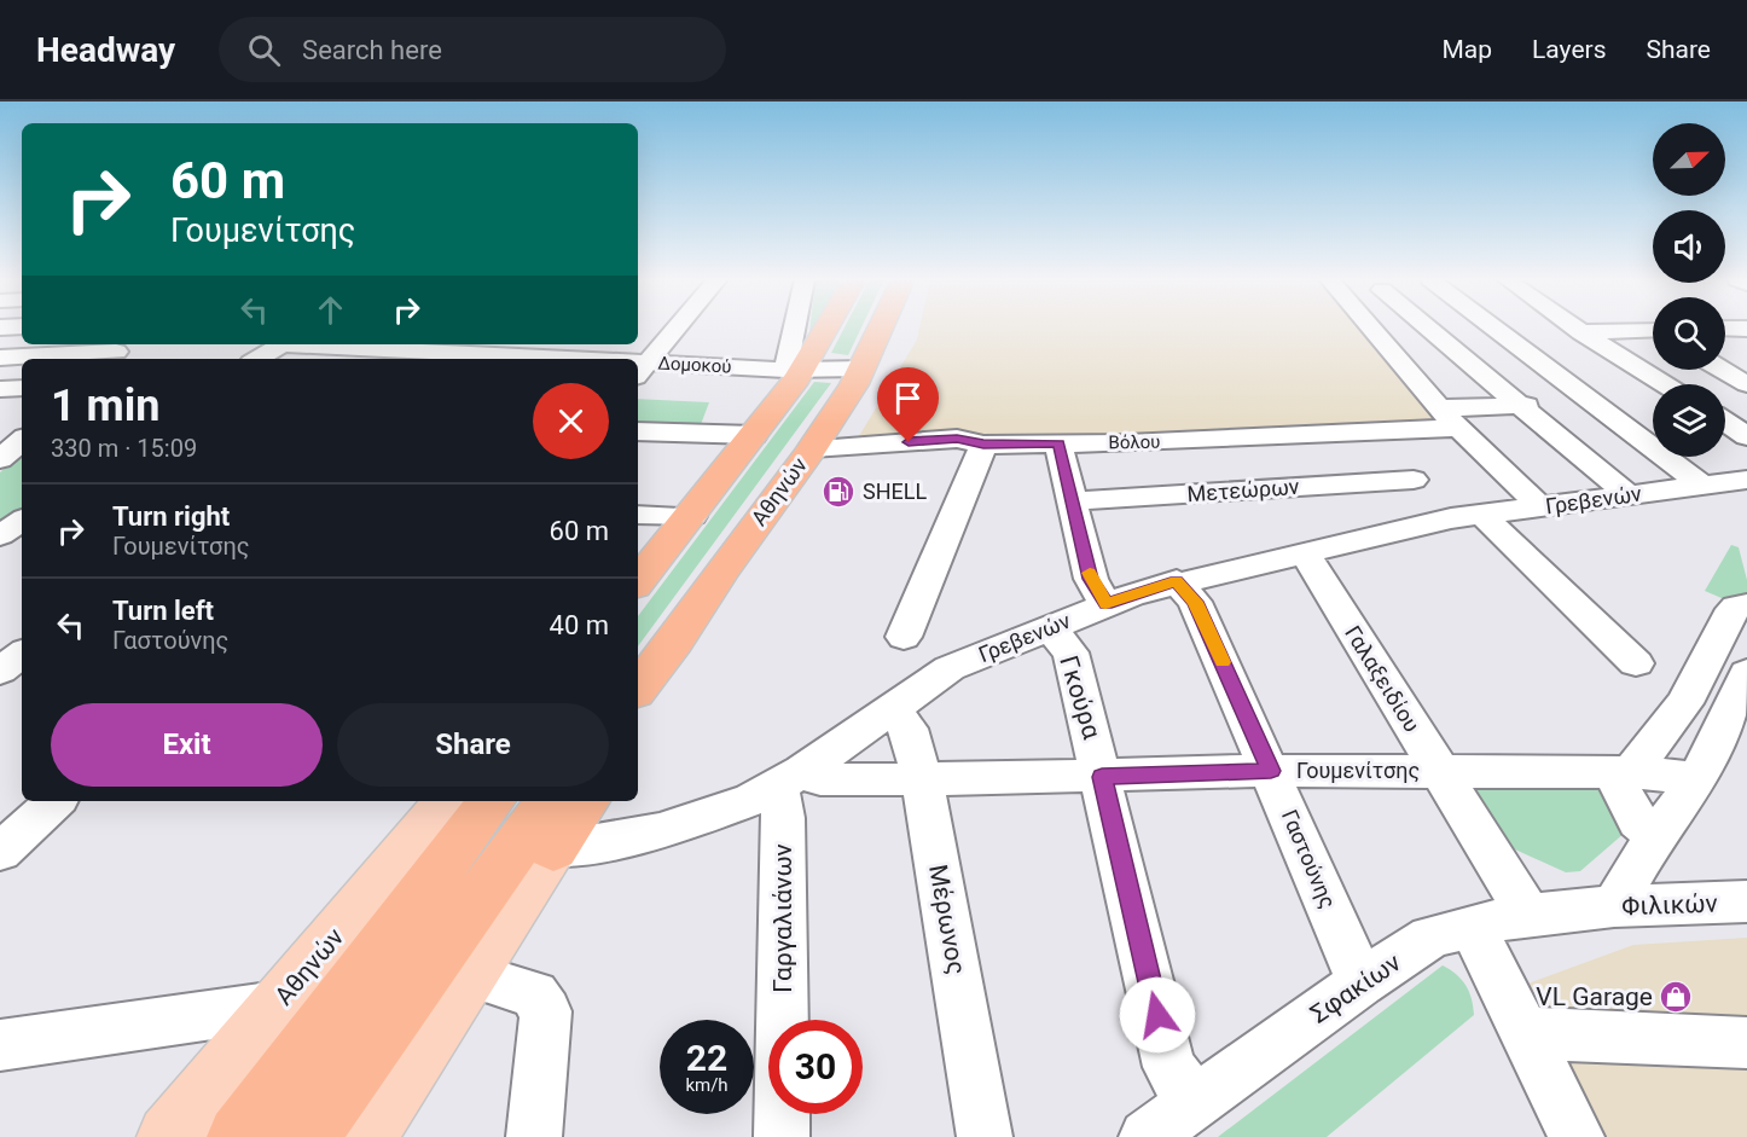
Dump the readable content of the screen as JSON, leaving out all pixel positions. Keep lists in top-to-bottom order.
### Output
{
  "streets": {
    "highway": ["Αθηνών"],
    "street": [
      "Δομοκού",
      "Βόλου",
      "Μετεώρων",
      "Γρεβενών",
      "Γαλαξειδίου",
      "Γκούρα",
      "Γουμενίτσης",
      "Γαστούνης",
      "Φιλικών",
      "Γαργαλιάνων",
      "Μέρωνος",
      "Σφακίων"
    ]
  },
  "crossings": [
    ["Δομοκού", "Αθηνών"],
    ["Βόλου", "Αθηνών"],
    ["Γρεβενών", "Γαλαξειδίου"],
    ["Γρεβενών", "Γκούρα"],
    ["Γρεβενών", "Γουμενίτσης"],
    ["Γρεβενών", "Γαστούνης"],
    ["Γρεβενών", "Γαργαλιάνων"],
    ["Γρεβενών", "Μέρωνος"],
    ["Γαλαξειδίου", "Γουμενίτσης"],
    ["Γαλαξειδίου", "Σφακίων"],
    ["Γκούρα", "Γουμενίτσης"],
    ["Γκούρα", "Σφακίων"],
    ["Γουμενίτσης", "Γαστούνης"],
    ["Γουμενίτσης", "Γαργαλιάνων"],
    ["Γουμενίτσης", "Μέρωνος"],
    ["Γαστούνης", "Σφακίων"],
    ["Φιλικών", "Σφακίων"]
  ],
  "places": {
    "fuel station": ["SHELL"],
    "shop": ["VL Garage"]
  },
  "north": "top right",
  "page": {
    "header": "Headway",
    "search": "Search here",
    "nav": ["Map", "Layers", "Share"],
    "turn": ["60 m", "Γουμενίτσης"],
    "heading": ["1 min", "330 m · 15:09"],
    "list": [
      {
        "name": "Turn right",
        "note": "Γουμενίτσης",
        "value": "60 m"
      },
      {
        "name": "Turn left",
        "note": "Γαστούνης",
        "value": "40 m"
      }
    ],
    "buttons": ["Exit", "Share"],
    "speed": "22 km/h",
    "limit": "30"
  }
}
